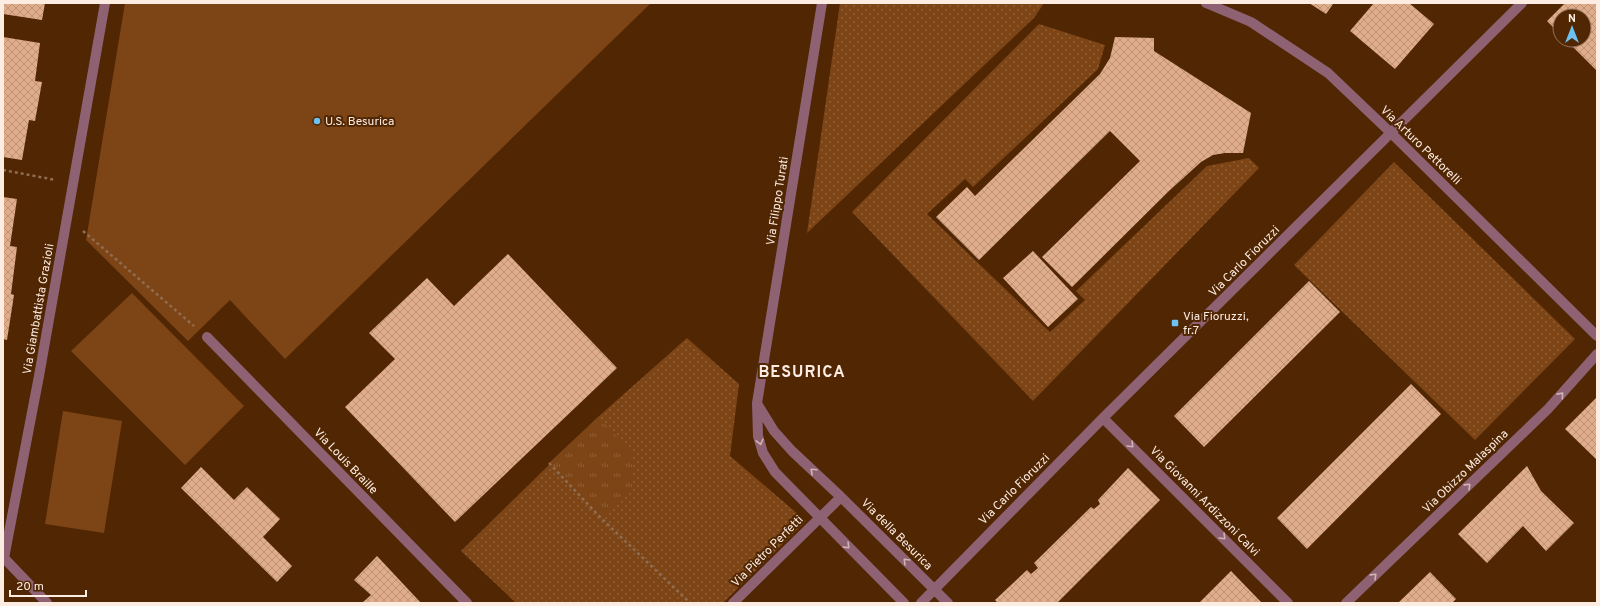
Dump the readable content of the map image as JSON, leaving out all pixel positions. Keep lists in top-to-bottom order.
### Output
{
  "streets": {
    "street": [
      "Via Arturo Pettorelli",
      "Via Filippo Turati",
      "Via Carlo Fioruzzi",
      "Via Giambattista Grazioli",
      "Via Louis Braille",
      "Via Obizzo Malaspina",
      "Via Giovanni Ardizzoni Calvi",
      "Via della Besurica",
      "Via Pietro Perfetti"
    ]
  },
  "crossings": [
    ["Via Arturo Pettorelli", "Via Carlo Fioruzzi"],
    ["Via Filippo Turati", "Via della Besurica"],
    ["Via Carlo Fioruzzi", "Via Giovanni Ardizzoni Calvi"],
    ["Via Carlo Fioruzzi", "Via della Besurica"]
  ],
  "one_way": ["Via Obizzo Malaspina", "Via Giovanni Ardizzoni Calvi"],
  "districts": ["BESURICA"],
  "places": {
    "other": ["U.S. Besurica"],
    "transit": ["Via Fioruzzi, fr.7"]
  },
  "scale_bar": "20 m",
  "north": "top"
}
